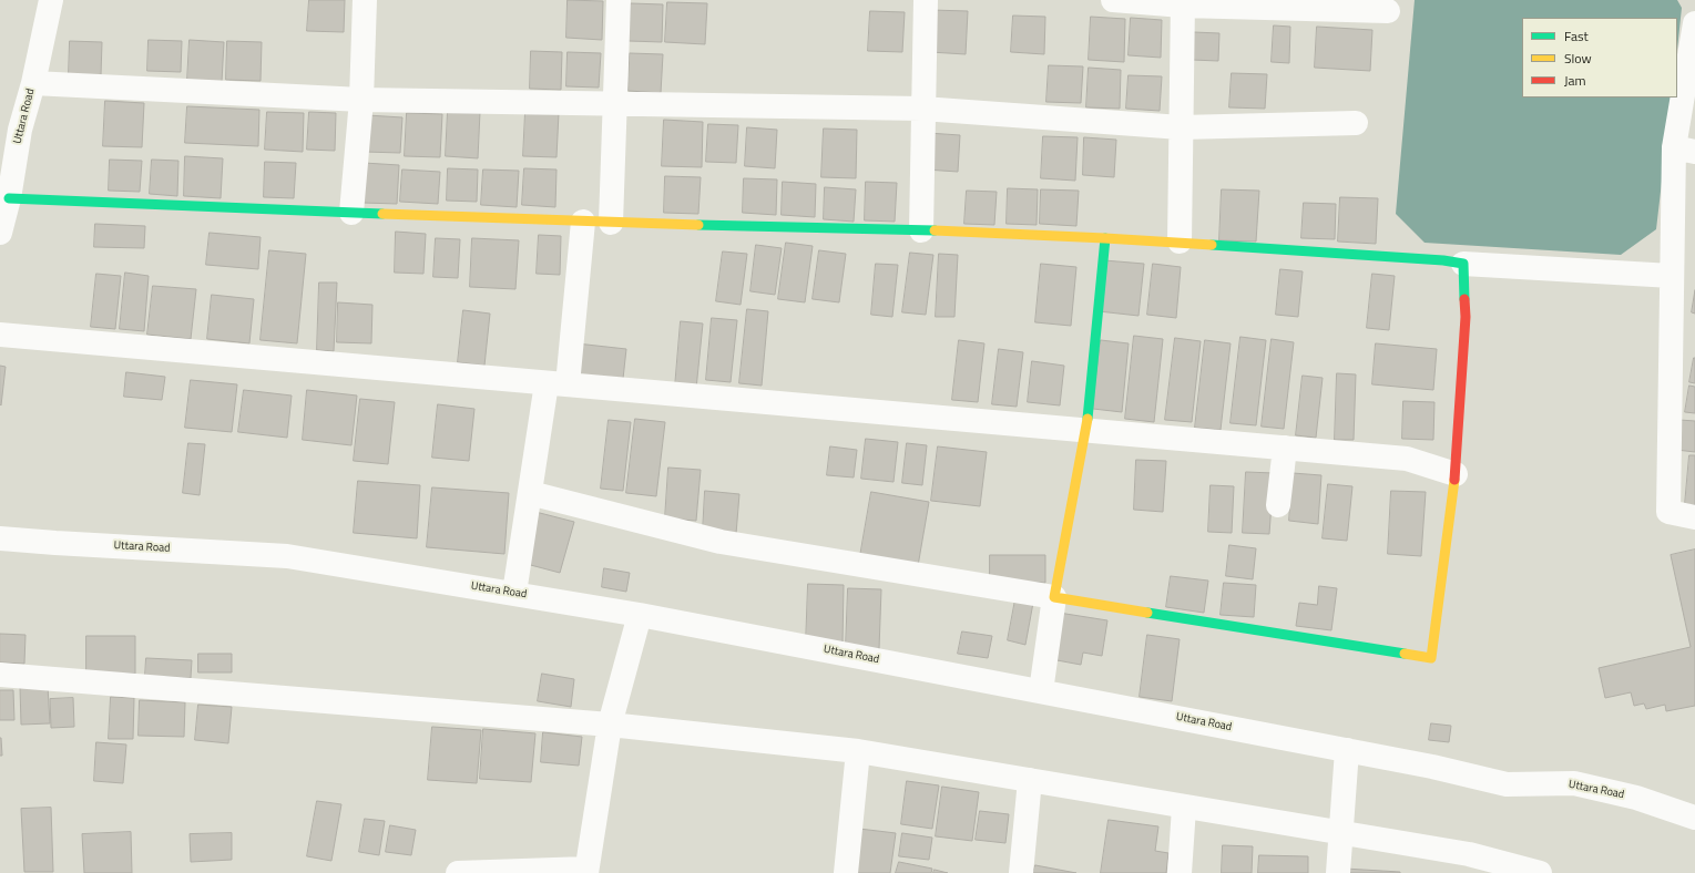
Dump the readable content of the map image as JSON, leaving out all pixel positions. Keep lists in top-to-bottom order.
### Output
{
  "streets": {
    "street": ["Uttara Road"]
  },
  "legend": ["Fast", "Slow", "Jam"]
}
